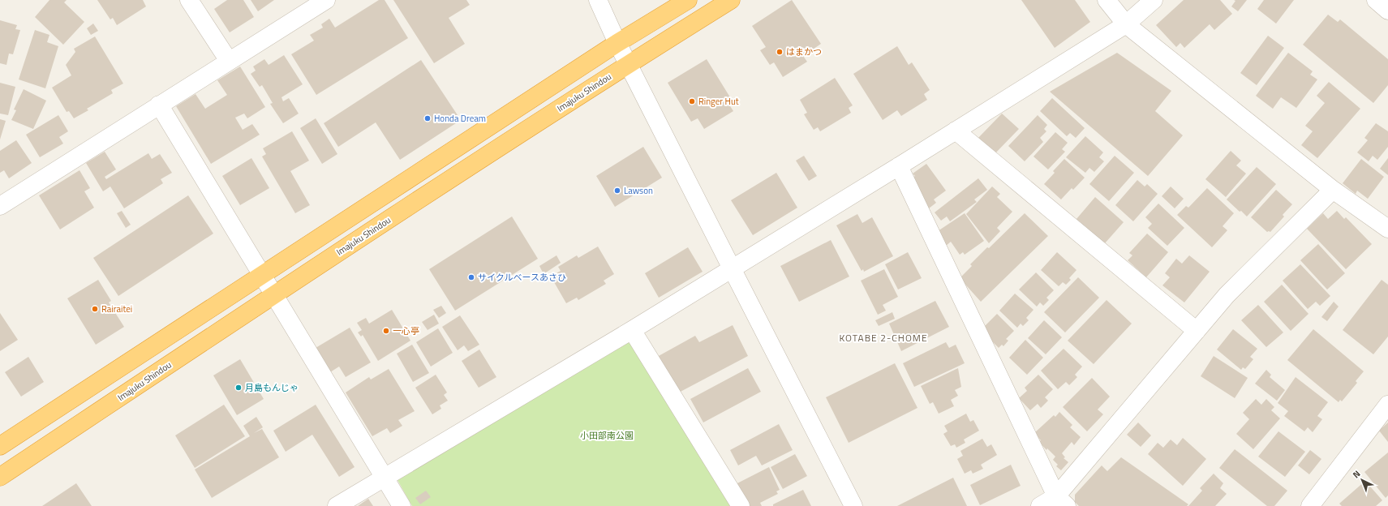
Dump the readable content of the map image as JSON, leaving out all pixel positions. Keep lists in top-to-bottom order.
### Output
{
  "streets": {
    "highway": ["Imajuku Shindou"]
  },
  "districts": ["KOTABE 2-CHOME"],
  "parks": ["小田部南公園"],
  "places": [
    "はまかつ",
    "Ringer Hut",
    "Honda Dream",
    "Lawson",
    "サイクルベースあさひ",
    "Rairaitei",
    "一心亭",
    "月島もんじゃ"
  ],
  "north": "top left"
}
